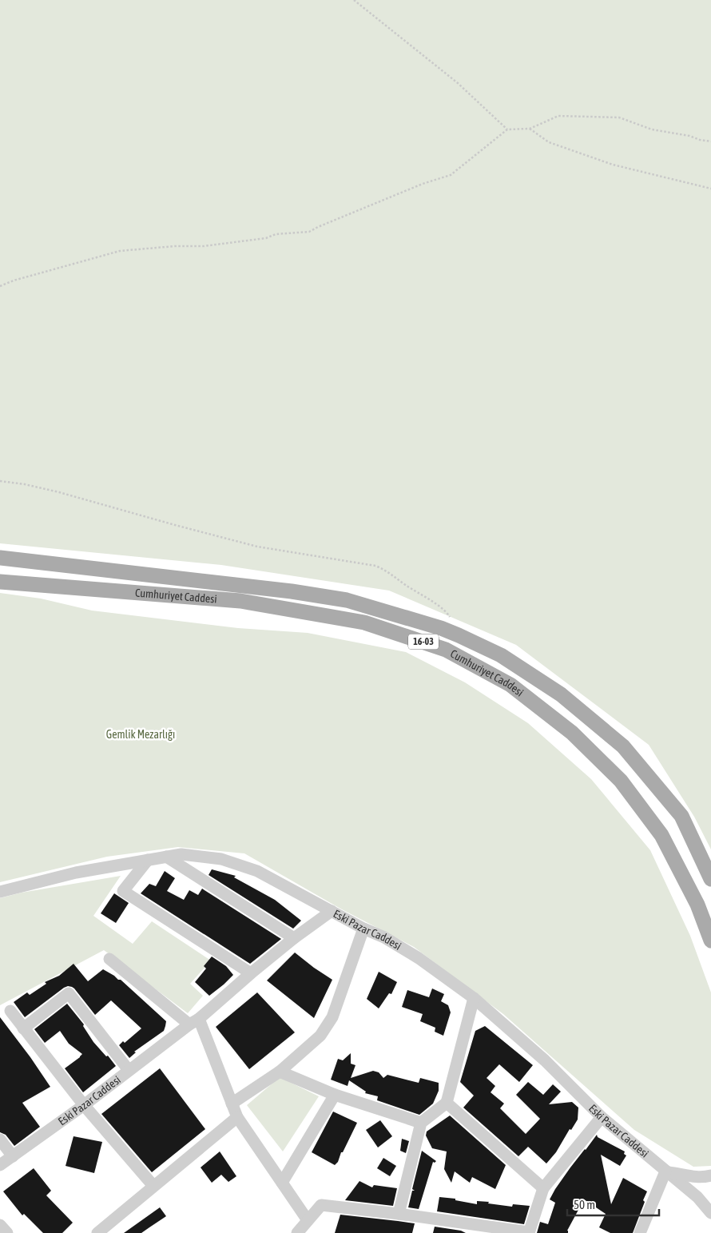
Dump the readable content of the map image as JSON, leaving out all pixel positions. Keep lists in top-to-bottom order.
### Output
{
  "streets": {
    "main road": ["Cumhuriyet Caddesi", "16-03"],
    "street": ["Eski Pazar Caddesi"]
  },
  "parks": ["Gemlik Mezarlığı"],
  "scale_bar": "50 m"
}
